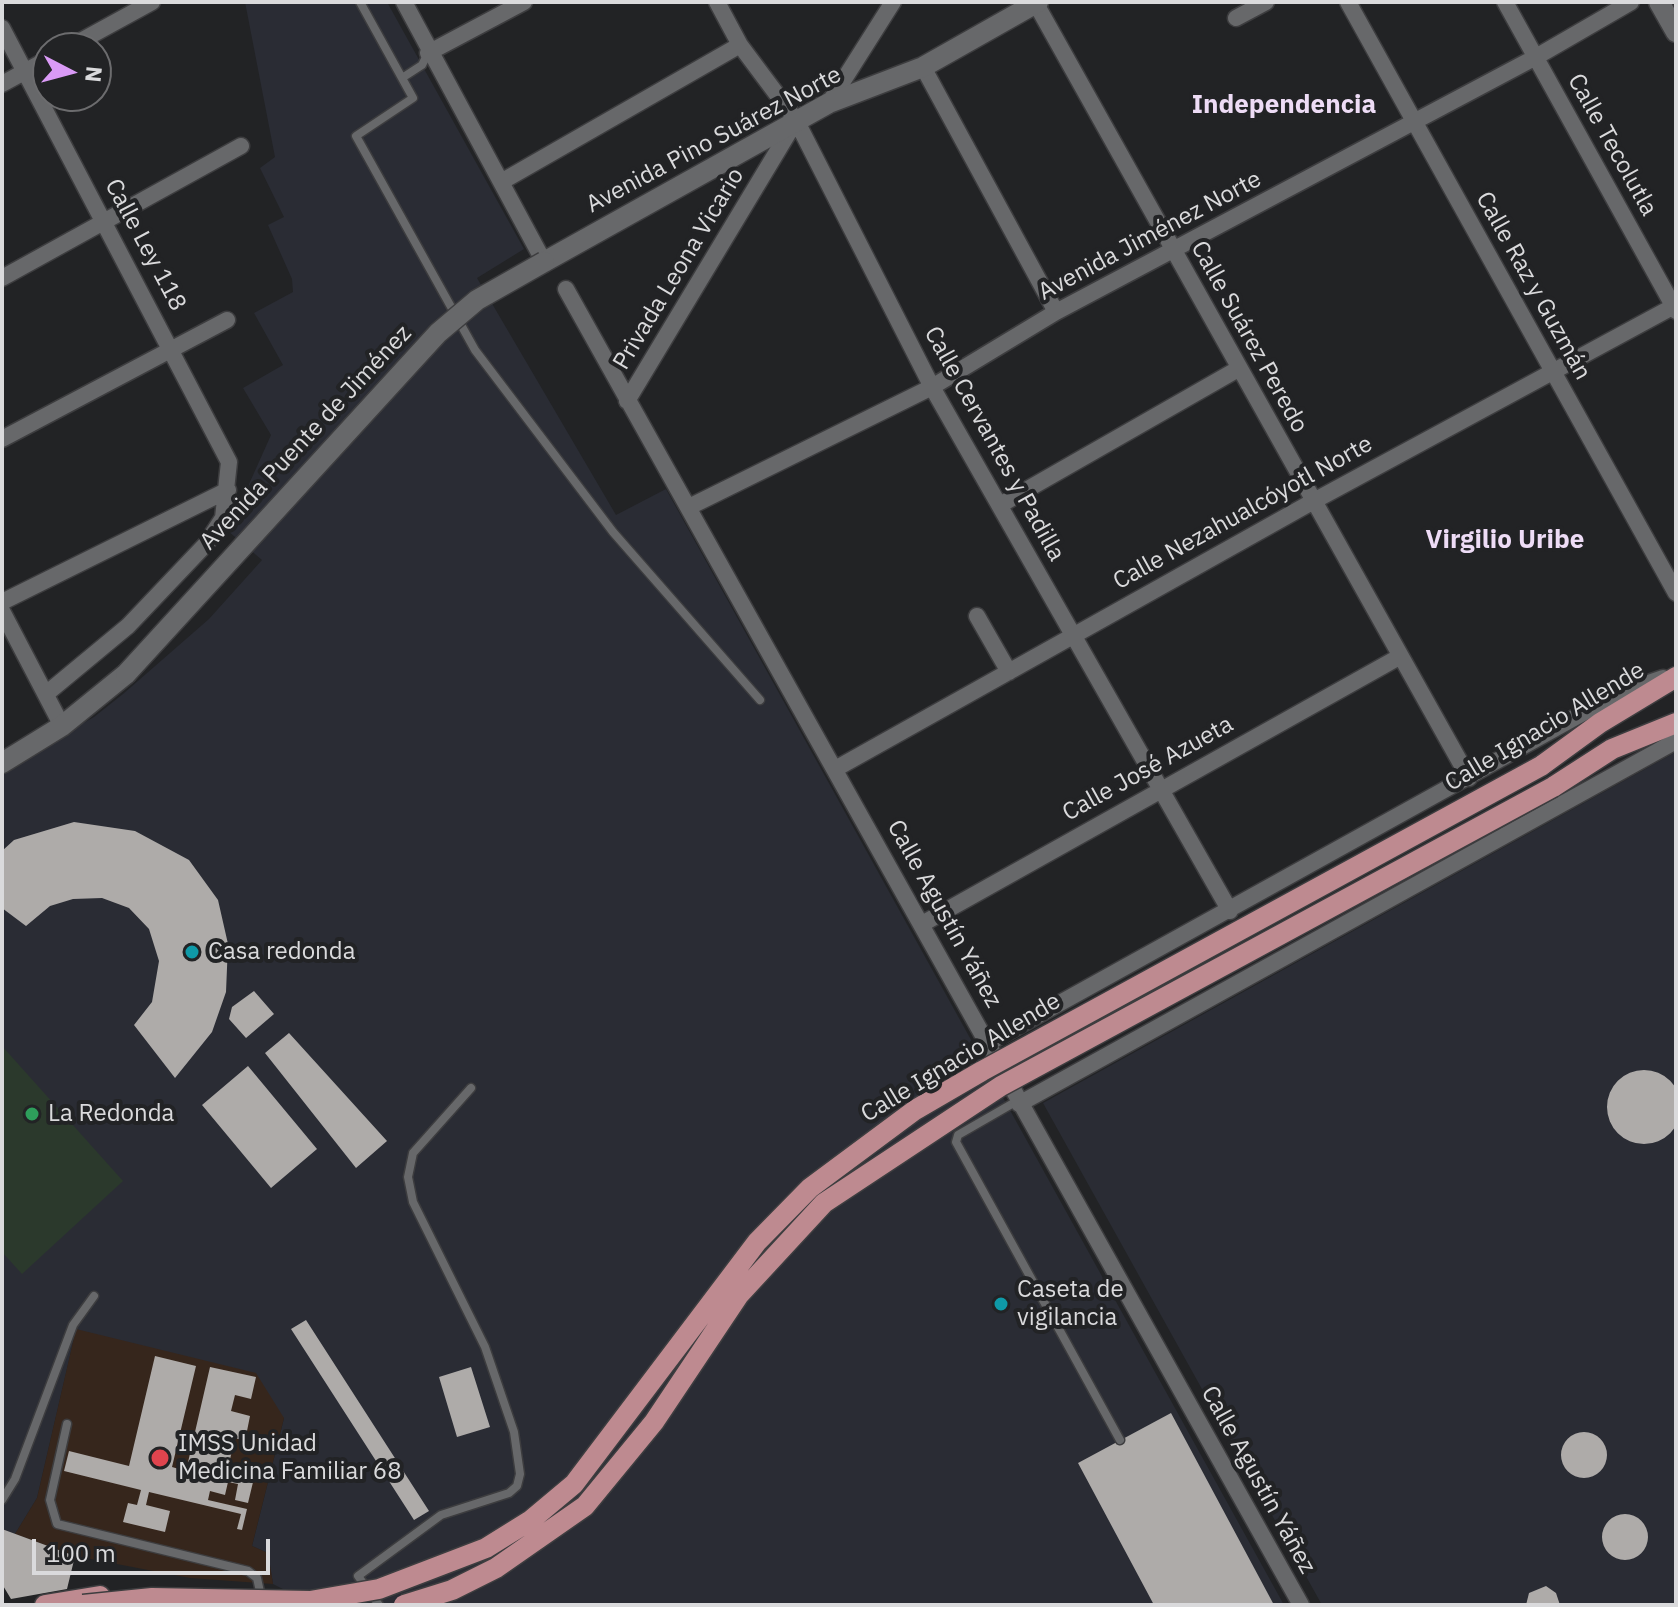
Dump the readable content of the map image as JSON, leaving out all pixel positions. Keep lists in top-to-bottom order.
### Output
{
  "streets": {
    "main road": ["Calle Ignacio Allende"],
    "street": [
      "Avenida Pino Suárez Norte",
      "Calle Tecolutla",
      "Avenida Jiménez Norte",
      "Calle Ley 118",
      "Privada Leona Vicario",
      "Calle Raz y Guzmán",
      "Calle Suárez Peredo",
      "Avenida Puente de Jiménez",
      "Calle Cervantes y Padilla",
      "Calle Nezahualcóyotl Norte",
      "Calle José Azueta",
      "Calle Agustín Yáñez"
    ]
  },
  "crossings": [
    ["Avenida Pino Suárez Norte", "Privada Leona Vicario"],
    ["Avenida Pino Suárez Norte", "Calle Suárez Peredo"],
    ["Avenida Pino Suárez Norte", "Avenida Puente de Jiménez"],
    ["Avenida Pino Suárez Norte", "Calle Cervantes y Padilla"],
    ["Calle Tecolutla", "Avenida Jiménez Norte"],
    ["Calle Tecolutla", "Calle Nezahualcóyotl Norte"],
    ["Avenida Jiménez Norte", "Calle Raz y Guzmán"],
    ["Avenida Jiménez Norte", "Calle Suárez Peredo"],
    ["Avenida Jiménez Norte", "Calle Cervantes y Padilla"],
    ["Avenida Jiménez Norte", "Calle Agustín Yáñez"],
    ["Privada Leona Vicario", "Calle Cervantes y Padilla"],
    ["Privada Leona Vicario", "Calle Agustín Yáñez"],
    ["Calle Raz y Guzmán", "Calle Nezahualcóyotl Norte"],
    ["Calle Suárez Peredo", "Calle Nezahualcóyotl Norte"],
    ["Calle Suárez Peredo", "Calle Ignacio Allende"],
    ["Calle Suárez Peredo", "Calle José Azueta"],
    ["Calle Cervantes y Padilla", "Calle Nezahualcóyotl Norte"],
    ["Calle Cervantes y Padilla", "Calle Ignacio Allende"],
    ["Calle Cervantes y Padilla", "Calle José Azueta"],
    ["Calle Nezahualcóyotl Norte", "Calle Agustín Yáñez"],
    ["Calle Ignacio Allende", "Calle Agustín Yáñez"],
    ["Calle José Azueta", "Calle Agustín Yáñez"]
  ],
  "districts": ["Independencia", "Virgilio Uribe"],
  "places": [
    "Casa redonda",
    "La Redonda",
    "Caseta de vigilancia",
    "IMSS Unidad Medicina Familiar 68"
  ],
  "scale_bar": "100 m",
  "north": "right"
}
